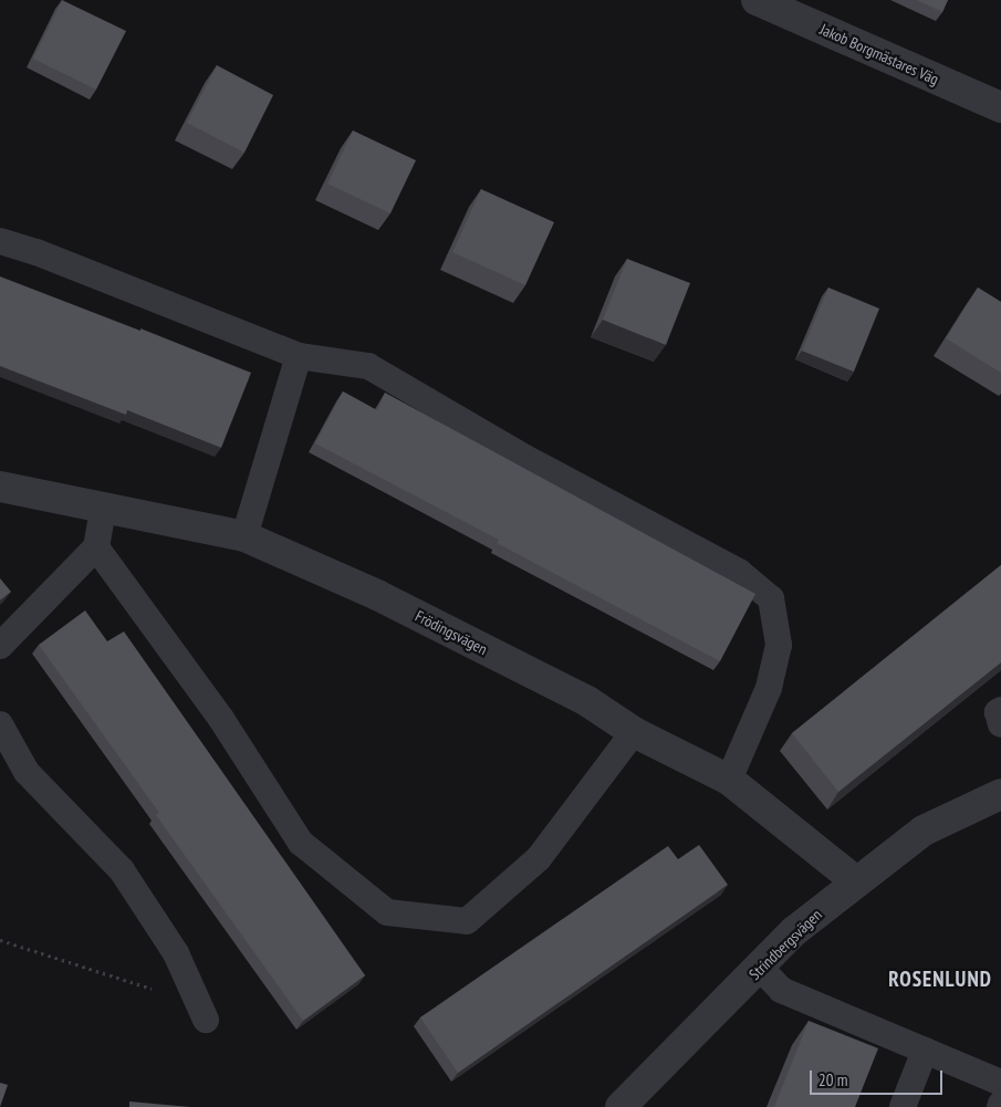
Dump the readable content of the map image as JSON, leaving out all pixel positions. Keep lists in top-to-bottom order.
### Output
{
  "streets": {
    "street": ["Jakob Borgmästares Väg", "Frödingsvägen", "Strindbergsvägen"]
  },
  "crossings": [
    ["Frödingsvägen", "Strindbergsvägen"]
  ],
  "districts": ["ROSENLUND"],
  "scale_bar": "20 m"
}
